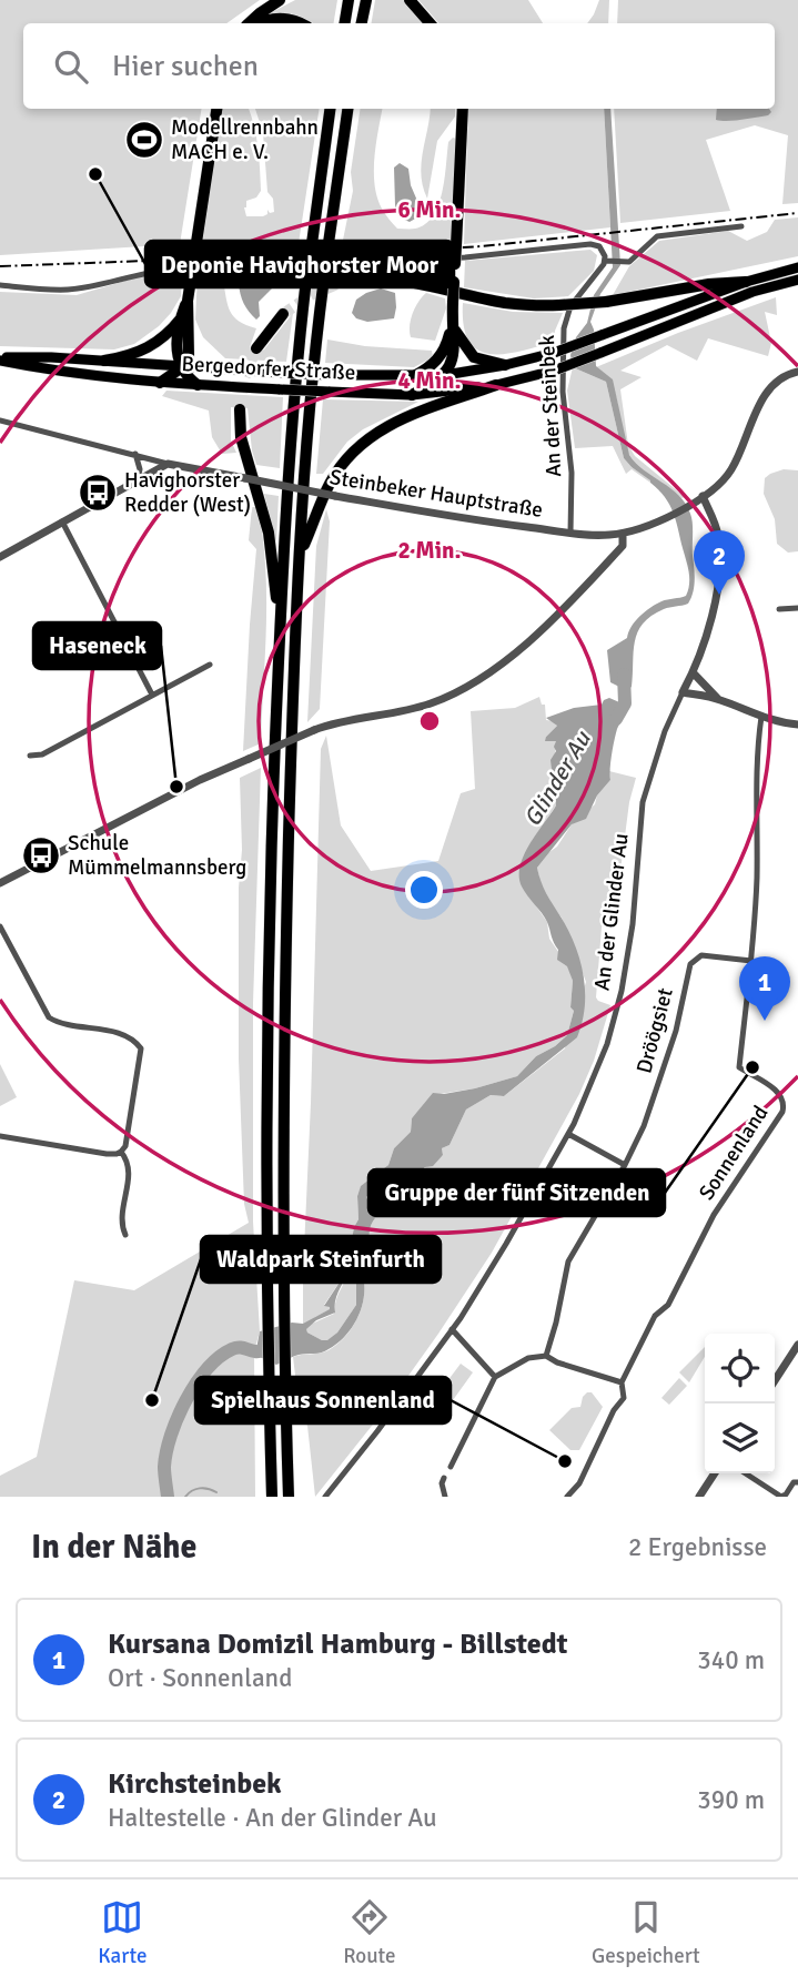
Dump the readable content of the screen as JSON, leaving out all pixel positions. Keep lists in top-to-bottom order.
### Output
{
  "streets": {
    "main road": ["Bergedorfer Straße"],
    "street": [
      "An der Steinbek",
      "Steinbeker Hauptstraße",
      "An der Glinder Au",
      "Dröögsiet",
      "Sonnenland"
    ]
  },
  "crossings": [
    ["An der Steinbek", "Steinbeker Hauptstraße"],
    ["Steinbeker Hauptstraße", "An der Glinder Au"],
    ["Dröögsiet", "Sonnenland"]
  ],
  "water": ["Glinder Au"],
  "places": {
    "sports": ["Modellrennbahn MACH e. V."],
    "other": [
      "Deponie Havighorster Moor",
      "Haseneck",
      "Gruppe der fünf Sitzenden",
      "Waldpark Steinfurth",
      "Spielhaus Sonnenland"
    ],
    "bus stop": ["Havighorster Redder (West)", "Schule Mümmelmannsberg"]
  },
  "page": {
    "search": "Hier suchen",
    "pins": ["2", "1"],
    "heading": ["In der Nähe", "2 Ergebnisse"],
    "list": [
      {
        "mark": "1",
        "name": "Kursana Domizil Hamburg - Billstedt",
        "note": "Ort · Sonnenland",
        "value": "340 m"
      },
      {
        "mark": "2",
        "name": "Kirchsteinbek",
        "note": "Haltestelle · An der Glinder Au",
        "value": "390 m"
      }
    ],
    "nav": ["Karte", "Route", "Gespeichert"]
  },
  "rings": ["6 Min.", "4 Min.", "2 Min."]
}
